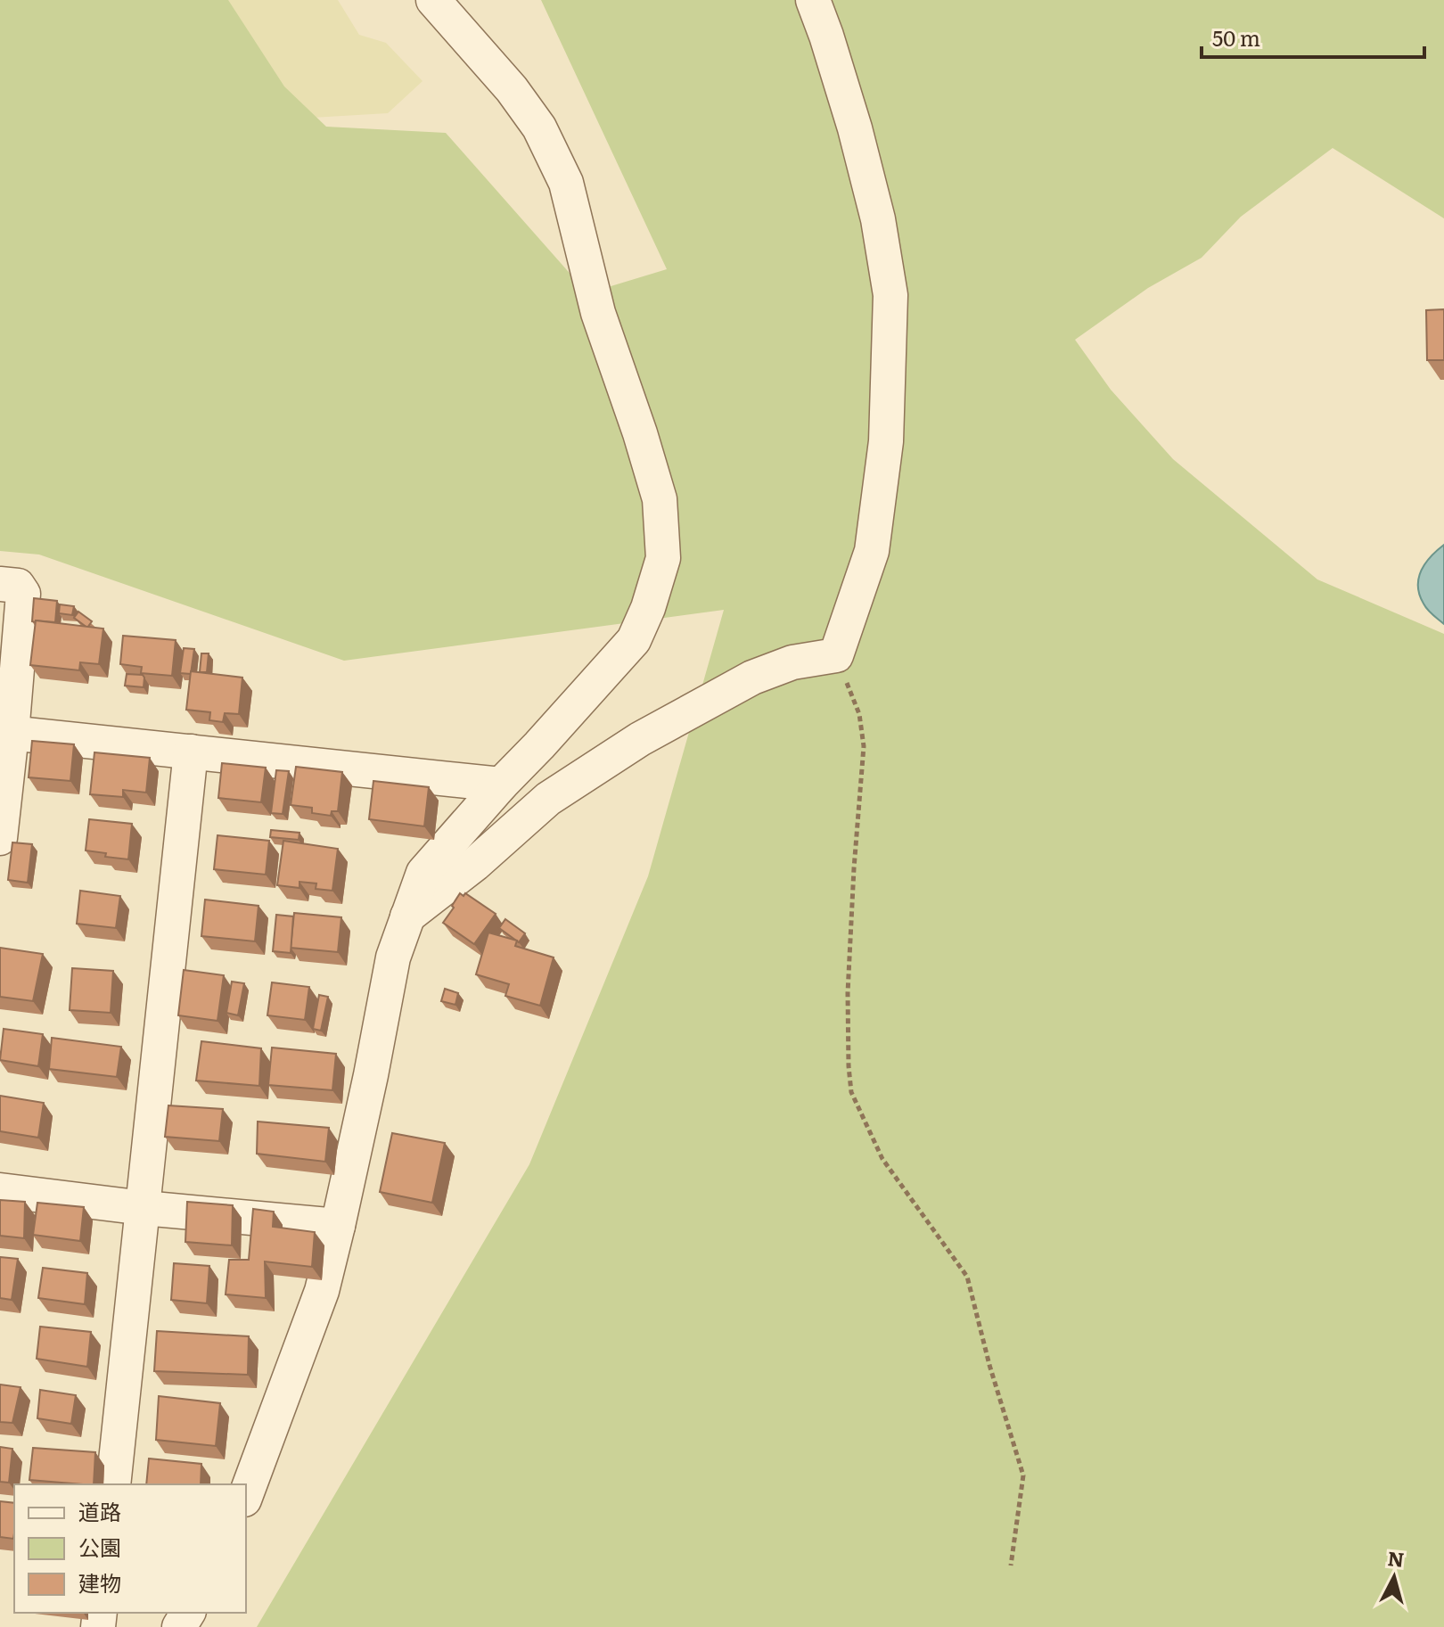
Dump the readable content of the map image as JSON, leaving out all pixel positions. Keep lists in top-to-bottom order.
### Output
{
  "legend": ["道路", "公園", "建物"],
  "scale_bar": "50 m",
  "north": "top"
}
